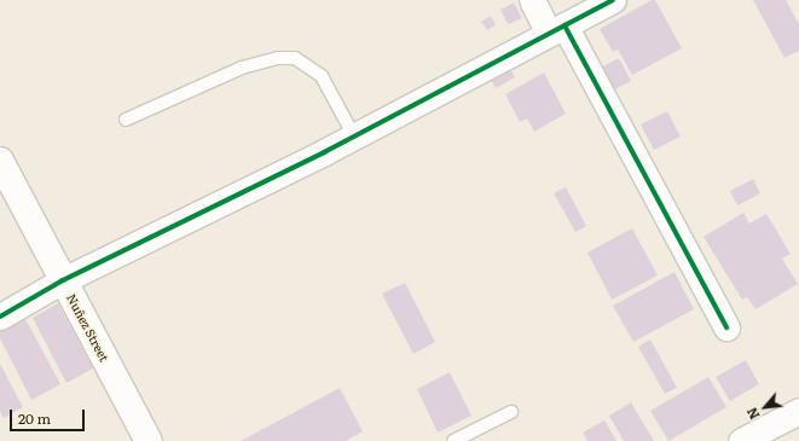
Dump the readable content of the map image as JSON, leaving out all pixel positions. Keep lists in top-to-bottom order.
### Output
{
  "streets": {
    "street": ["Nuñez Street"]
  },
  "scale_bar": "20 m",
  "north": "bottom left"
}
